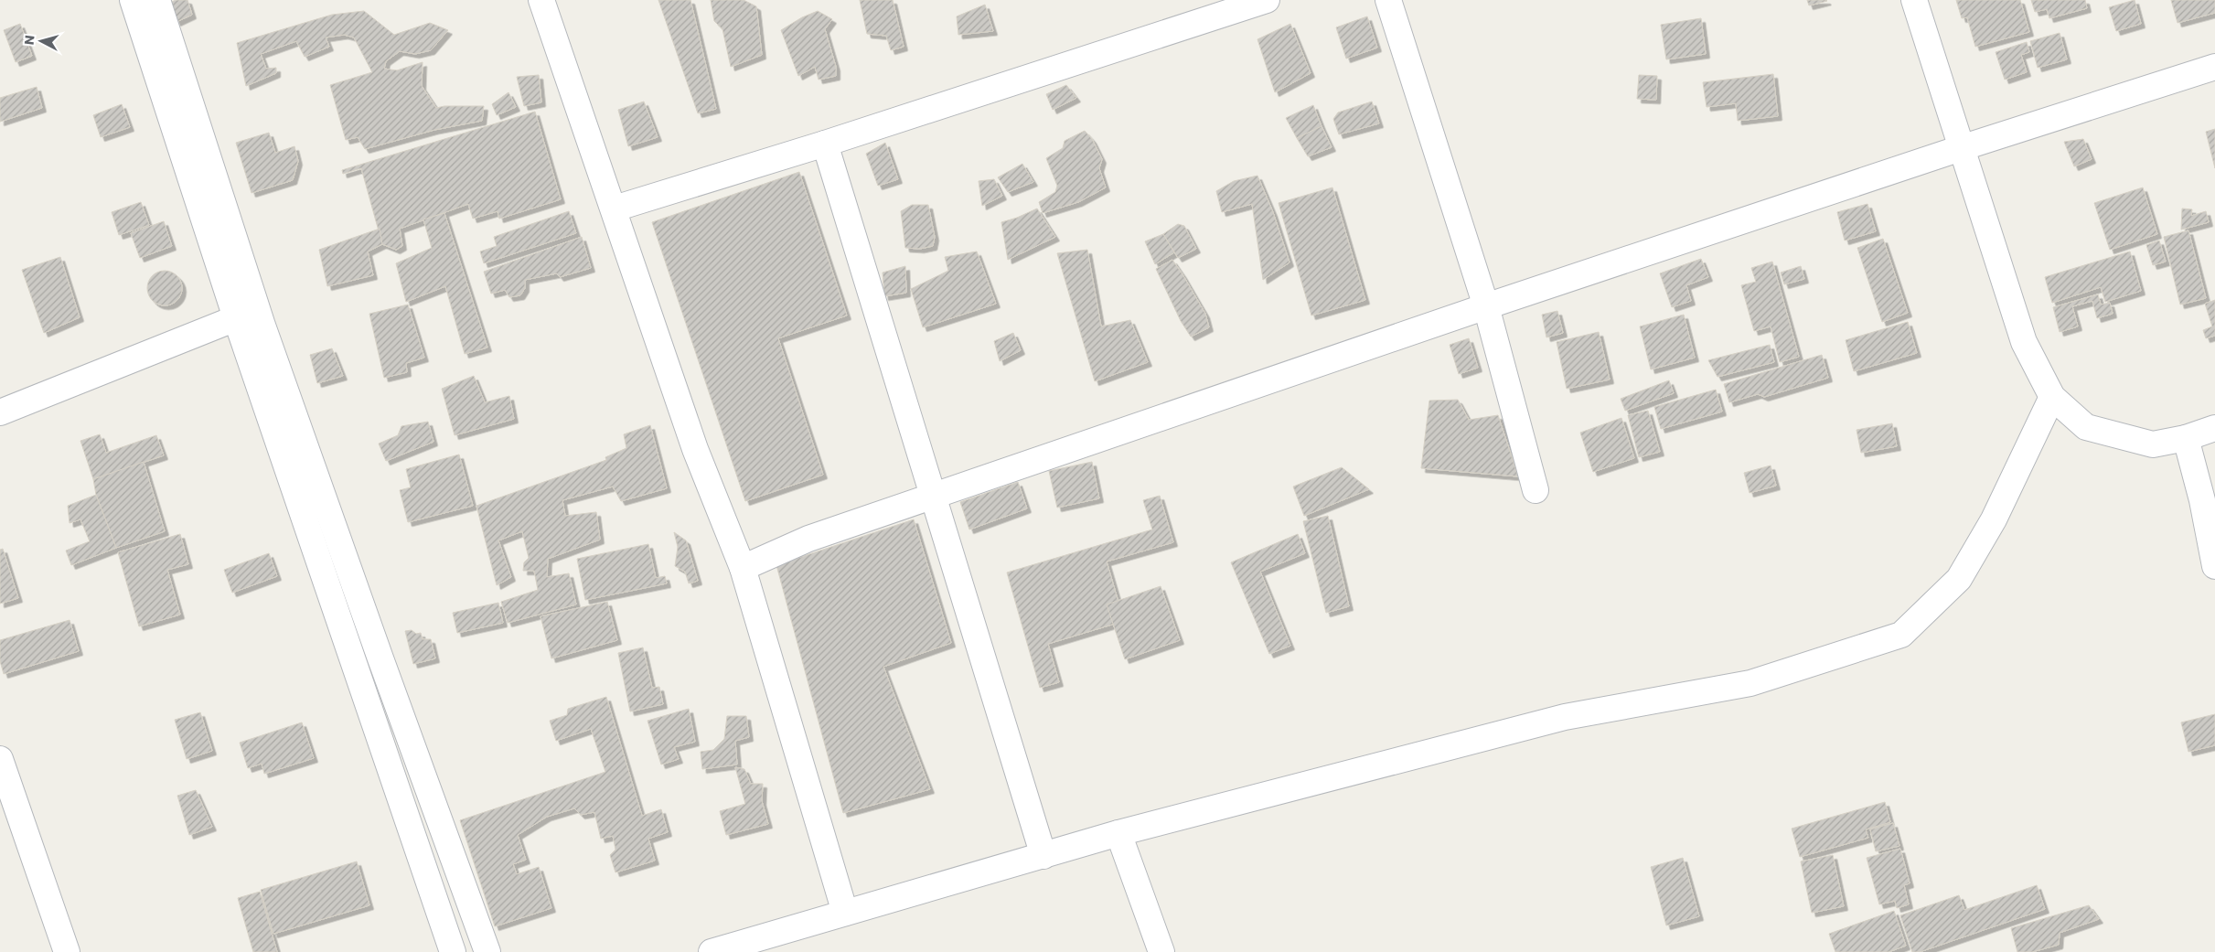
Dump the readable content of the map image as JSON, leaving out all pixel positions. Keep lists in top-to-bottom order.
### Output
{
  "north": "left"
}
